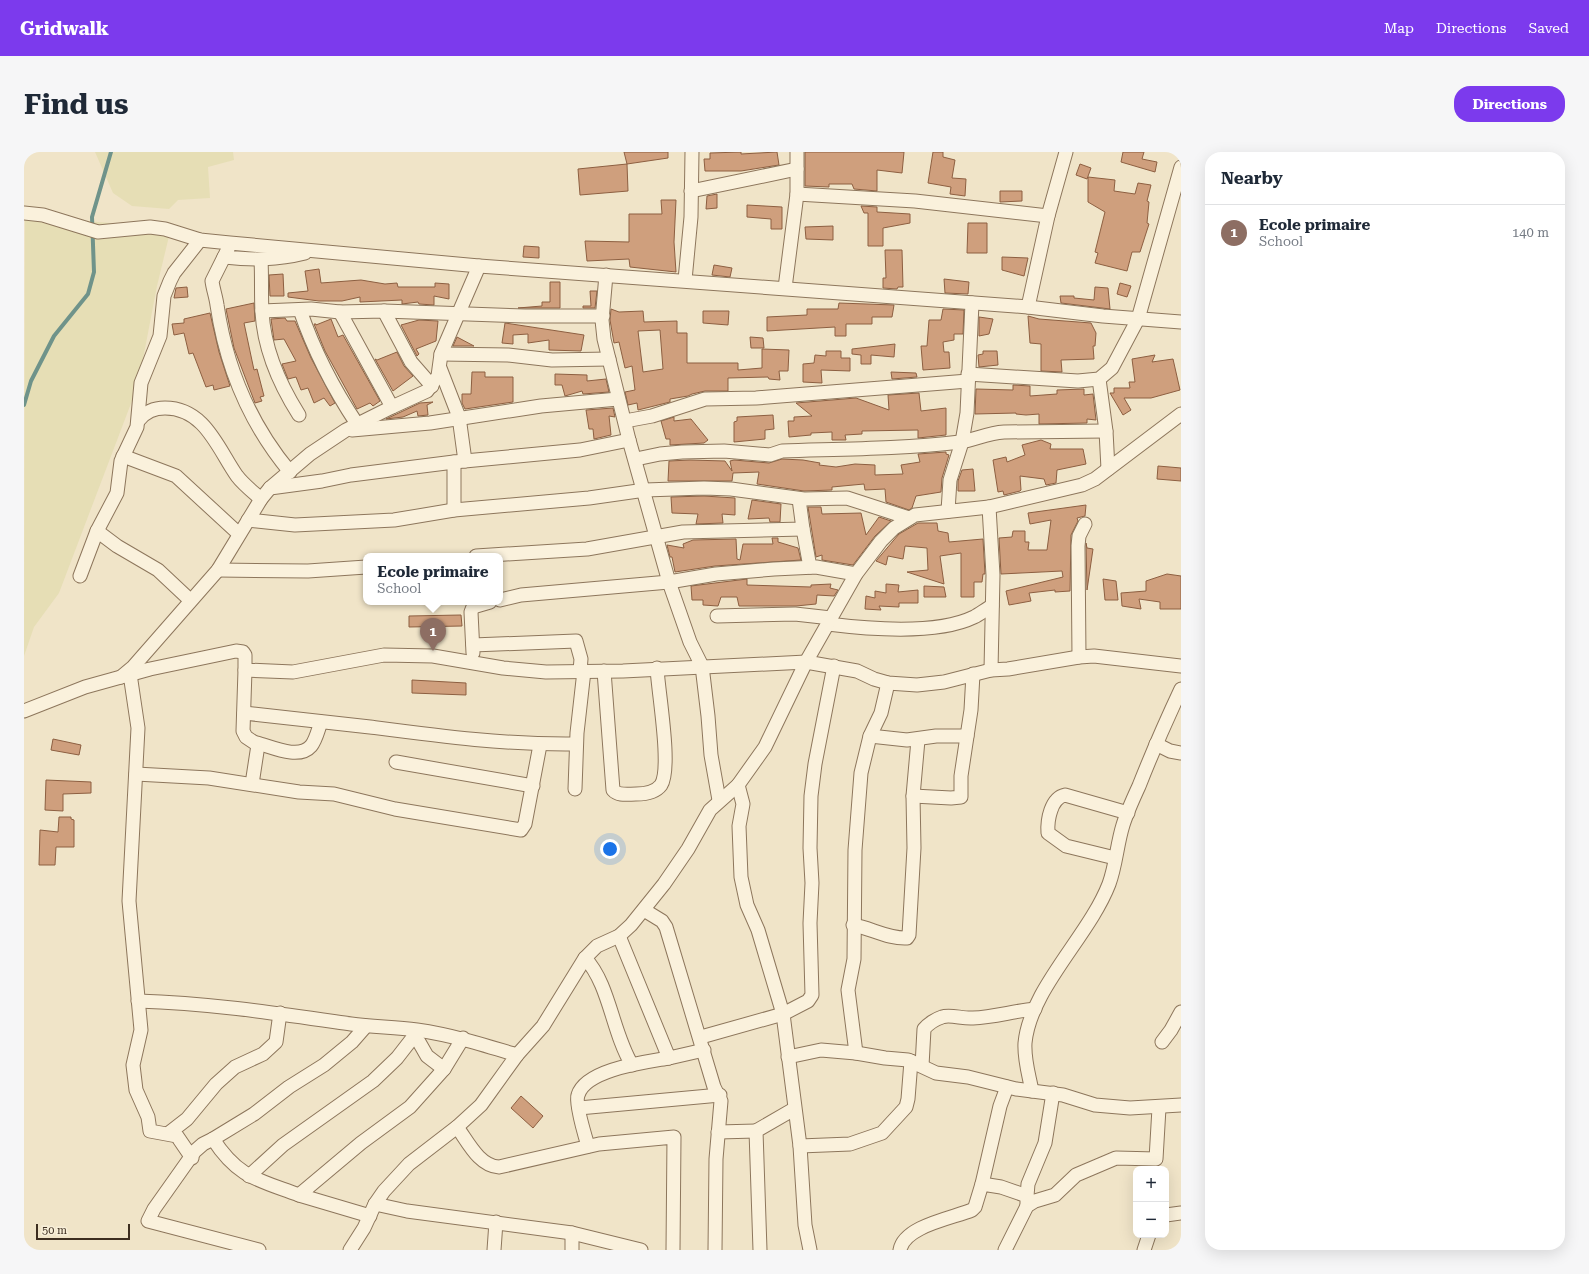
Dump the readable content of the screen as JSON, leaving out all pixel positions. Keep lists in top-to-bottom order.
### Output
{
  "scale_bar": "50 m",
  "page": {
    "header": "Gridwalk",
    "nav": ["Map", "Directions", "Saved"],
    "buttons": "Directions",
    "title": "Find us",
    "heading": "Nearby",
    "list": [
      {
        "mark": "1",
        "name": "Ecole primaire",
        "note": "School",
        "value": "140 m"
      }
    ],
    "popup": ["Ecole primaire", "School"],
    "pins": "1",
    "map_buttons": ["+", "−"],
    "scale": "50 m"
  }
}
